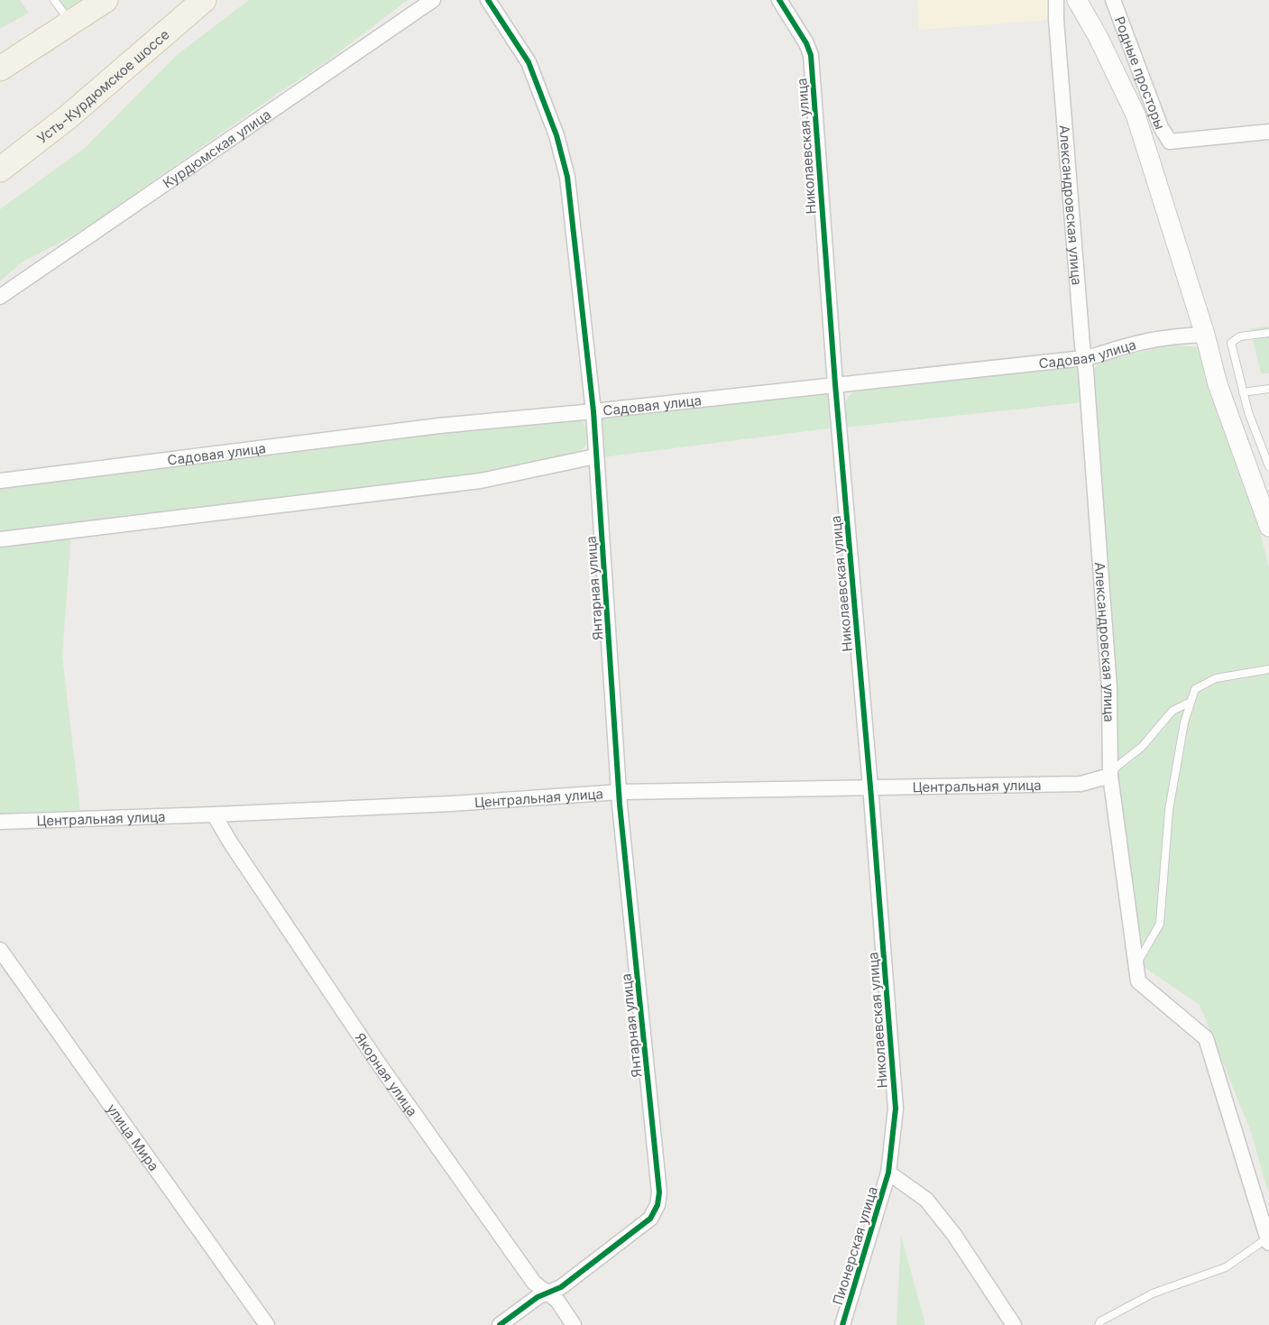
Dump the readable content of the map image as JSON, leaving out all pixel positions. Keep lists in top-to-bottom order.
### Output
{
  "streets": {
    "main road": ["Усть-Курдюмское шоссе"],
    "street": [
      "Родные просторы",
      "Николаевская улица",
      "Курдюмская улица",
      "Александровская улица",
      "Садовая улица",
      "Янтарная улица",
      "Центральная улица",
      "Якорная улица",
      "улица Мира",
      "Пионерская улица"
    ]
  },
  "crossings": [
    ["Николаевская улица", "Садовая улица"],
    ["Николаевская улица", "Центральная улица"],
    ["Николаевская улица", "Пионерская улица"],
    ["Александровская улица", "Садовая улица"],
    ["Александровская улица", "Центральная улица"],
    ["Садовая улица", "Янтарная улица"],
    ["Янтарная улица", "Центральная улица"],
    ["Янтарная улица", "Якорная улица"],
    ["Центральная улица", "Якорная улица"]
  ]
}
